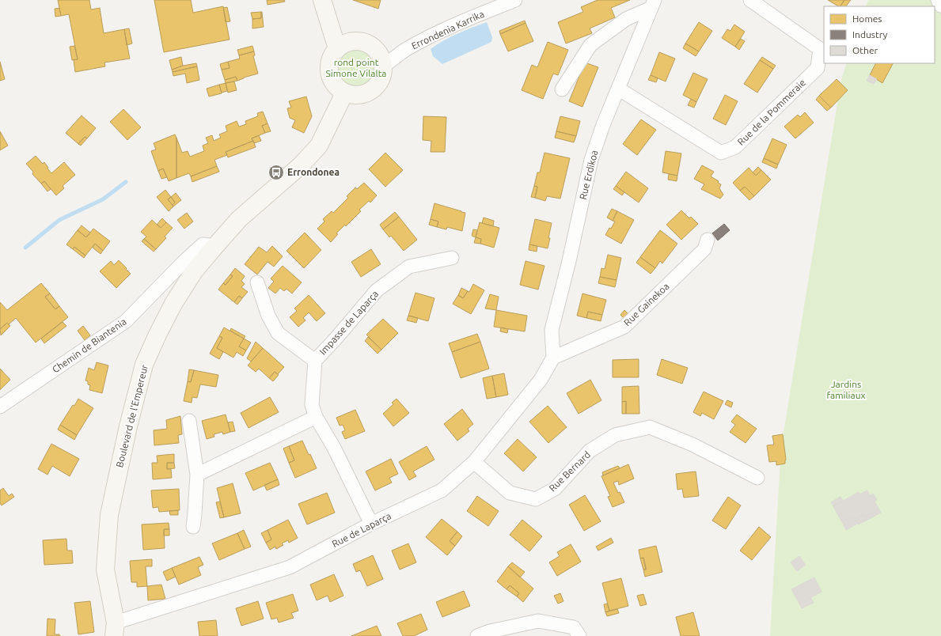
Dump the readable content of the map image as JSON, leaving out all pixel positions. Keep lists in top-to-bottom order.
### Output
{
  "streets": {
    "main road": ["Boulevard de l'Empereur"],
    "street": [
      "Errondenia Karrika",
      "Rue de la Pommeraie",
      "Rue Erdikoa",
      "Rue Gainekoa",
      "Impasse de Laparça",
      "Chemin de Biantenia",
      "Rue Bernard",
      "Rue de Laparça"
    ]
  },
  "crossings": [
    ["Errondenia Karrika", "Boulevard de l'Empereur"],
    ["Rue de la Pommeraie", "Rue Erdikoa"],
    ["Rue Erdikoa", "Rue Gainekoa"],
    ["Rue Erdikoa", "Rue de Laparça"],
    ["Rue Gainekoa", "Rue de Laparça"],
    ["Impasse de Laparça", "Rue de Laparça"],
    ["Chemin de Biantenia", "Boulevard de l'Empereur"],
    ["Boulevard de l'Empereur", "Rue de Laparça"],
    ["Rue Bernard", "Rue de Laparça"]
  ],
  "parks": ["rond point Simone Vilalta", "Jardins familiaux"],
  "places": {
    "bus stop": ["Errondonea"]
  },
  "legend": ["Homes", "Industry", "Other"]
}
